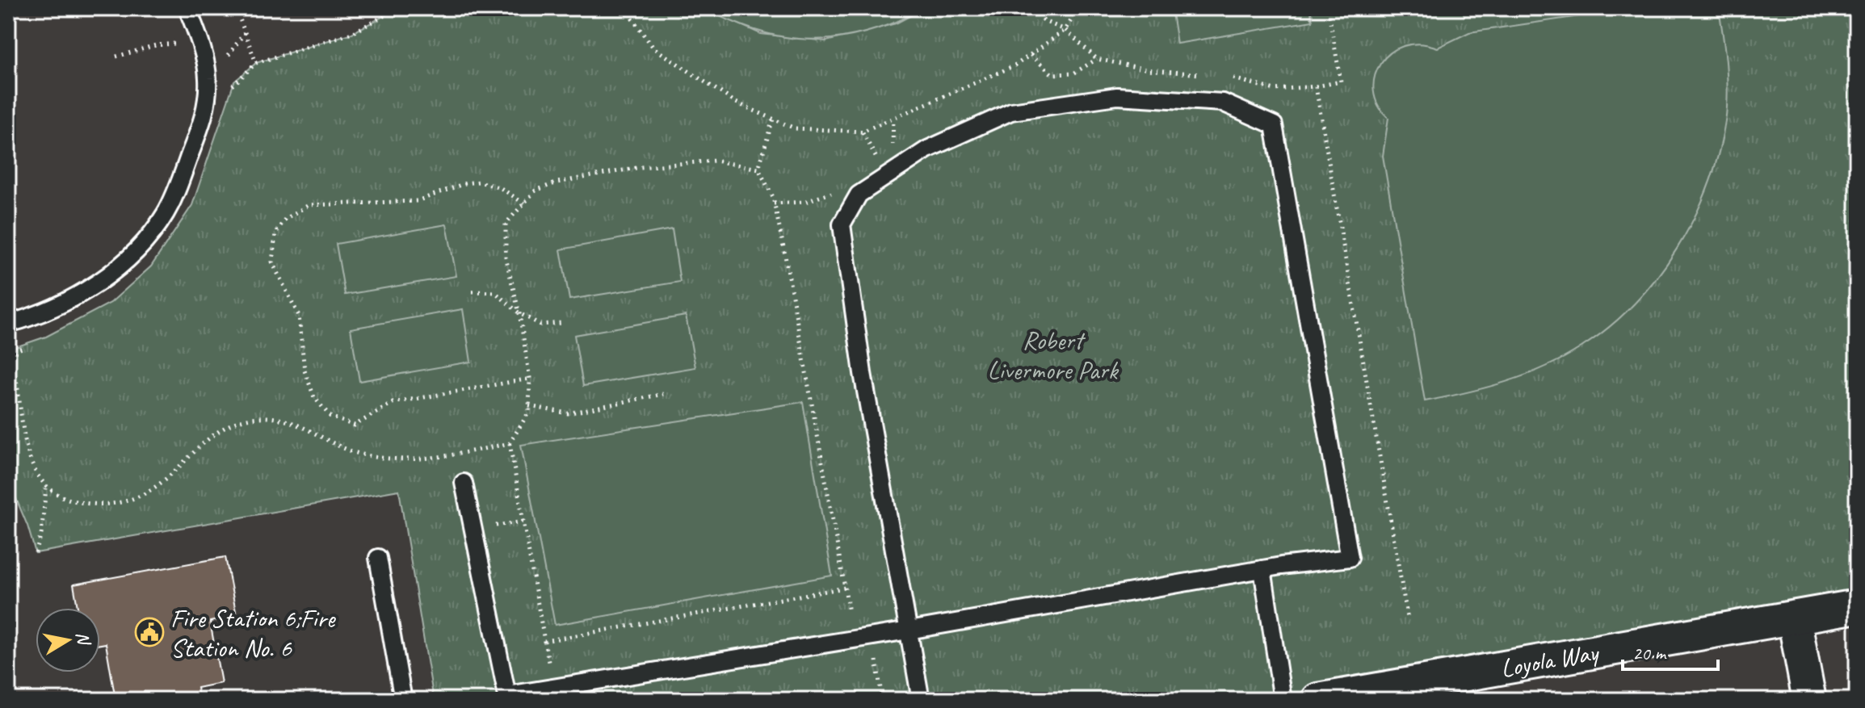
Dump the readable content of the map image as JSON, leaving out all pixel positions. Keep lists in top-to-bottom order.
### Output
{
  "streets": {
    "street": ["Loyola Way"]
  },
  "parks": ["Robert Livermore Park"],
  "places": {
    "public building": ["Fire Station 6;Fire Station No. 6"]
  },
  "scale_bar": "20 m",
  "north": "right"
}
